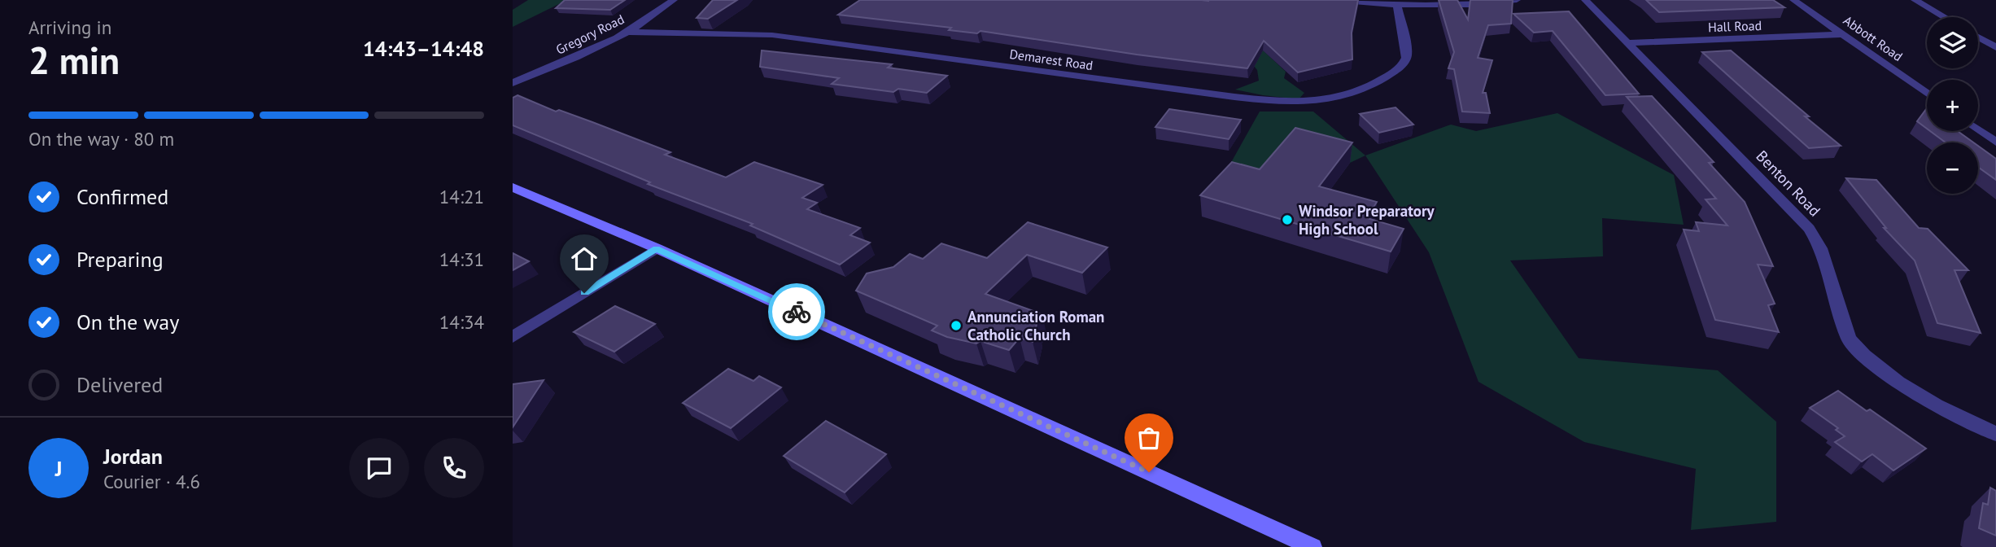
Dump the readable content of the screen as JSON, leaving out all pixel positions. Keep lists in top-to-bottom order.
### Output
{
  "streets": {
    "street": [
      "Hall Road",
      "Gregory Road",
      "Abbott Road",
      "Demarest Road",
      "Benton Road"
    ]
  },
  "crossings": [
    ["Hall Road", "Abbott Road"],
    ["Hall Road", "Benton Road"],
    ["Gregory Road", "Demarest Road"]
  ],
  "places": ["Windsor Preparatory High School", "Annunciation Roman Catholic Church"],
  "page": {
    "heading": ["2 min", "Arriving in", "14:43–14:48"],
    "panel": ["Jordan", "Courier · 4.6"],
    "map_buttons": ["+", "−"],
    "bar": "On the way · 80 m",
    "list": [
      ["Confirmed", "14:21"],
      ["Preparing", "14:31"],
      ["On the way", "14:34"],
      "Delivered"
    ],
    "round": "J"
  }
}
